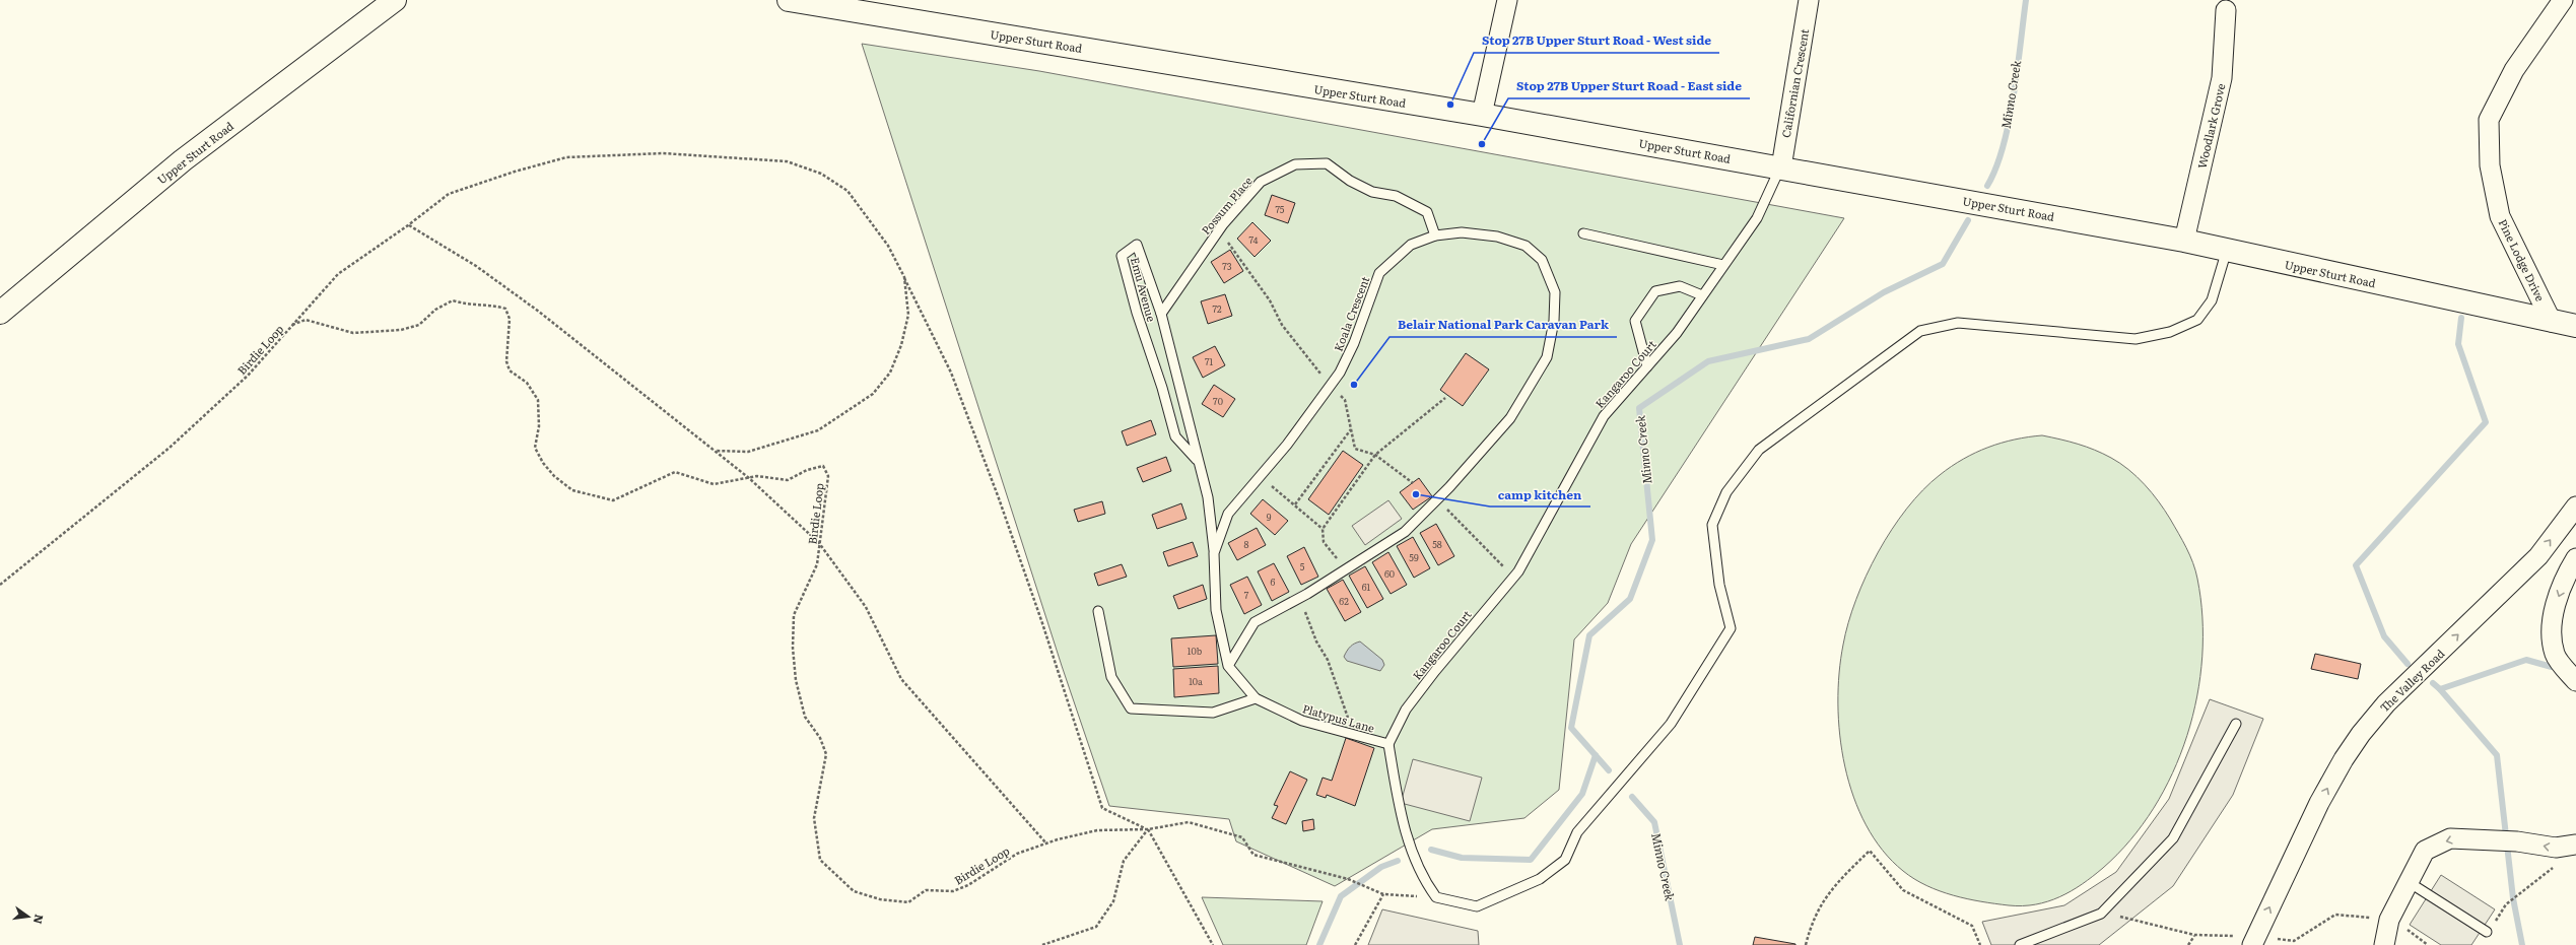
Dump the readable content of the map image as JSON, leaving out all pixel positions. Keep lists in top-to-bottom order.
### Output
{
  "streets": {
    "main road": ["Upper Sturt Road"],
    "street": [
      "Californian Crescent",
      "Woodlark Grove",
      "Pine Lodge Drive",
      "The Valley Road"
    ],
    "lane": [
      "Possum Place",
      "Emu Avenue",
      "Koala Crescent",
      "Kangaroo Court",
      "Platypus Lane"
    ],
    "path": ["Birdie Loop"]
  },
  "crossings": [
    ["Upper Sturt Road", "Californian Crescent"],
    ["Upper Sturt Road", "Woodlark Grove"],
    ["Upper Sturt Road", "Pine Lodge Drive"],
    ["Upper Sturt Road", "Kangaroo Court"],
    ["Californian Crescent", "Kangaroo Court"],
    ["Possum Place", "Emu Avenue"],
    ["Possum Place", "Koala Crescent"],
    ["Emu Avenue", "Koala Crescent"],
    ["Koala Crescent", "Platypus Lane"],
    ["Kangaroo Court", "Platypus Lane"]
  ],
  "one_way": ["The Valley Road"],
  "water": ["Minno Creek"],
  "places": [
    "Stop 27B Upper Sturt Road - West side",
    "Stop 27B Upper Sturt Road - East side",
    "Belair National Park Caravan Park",
    "camp kitchen"
  ],
  "house_numbers": [
    "75",
    "74",
    "73",
    "72",
    "71",
    "70",
    "9",
    "8",
    "58",
    "59",
    "5",
    "60",
    "6",
    "61",
    "7",
    "62",
    "10b",
    "10a"
  ],
  "north": "right"
}
